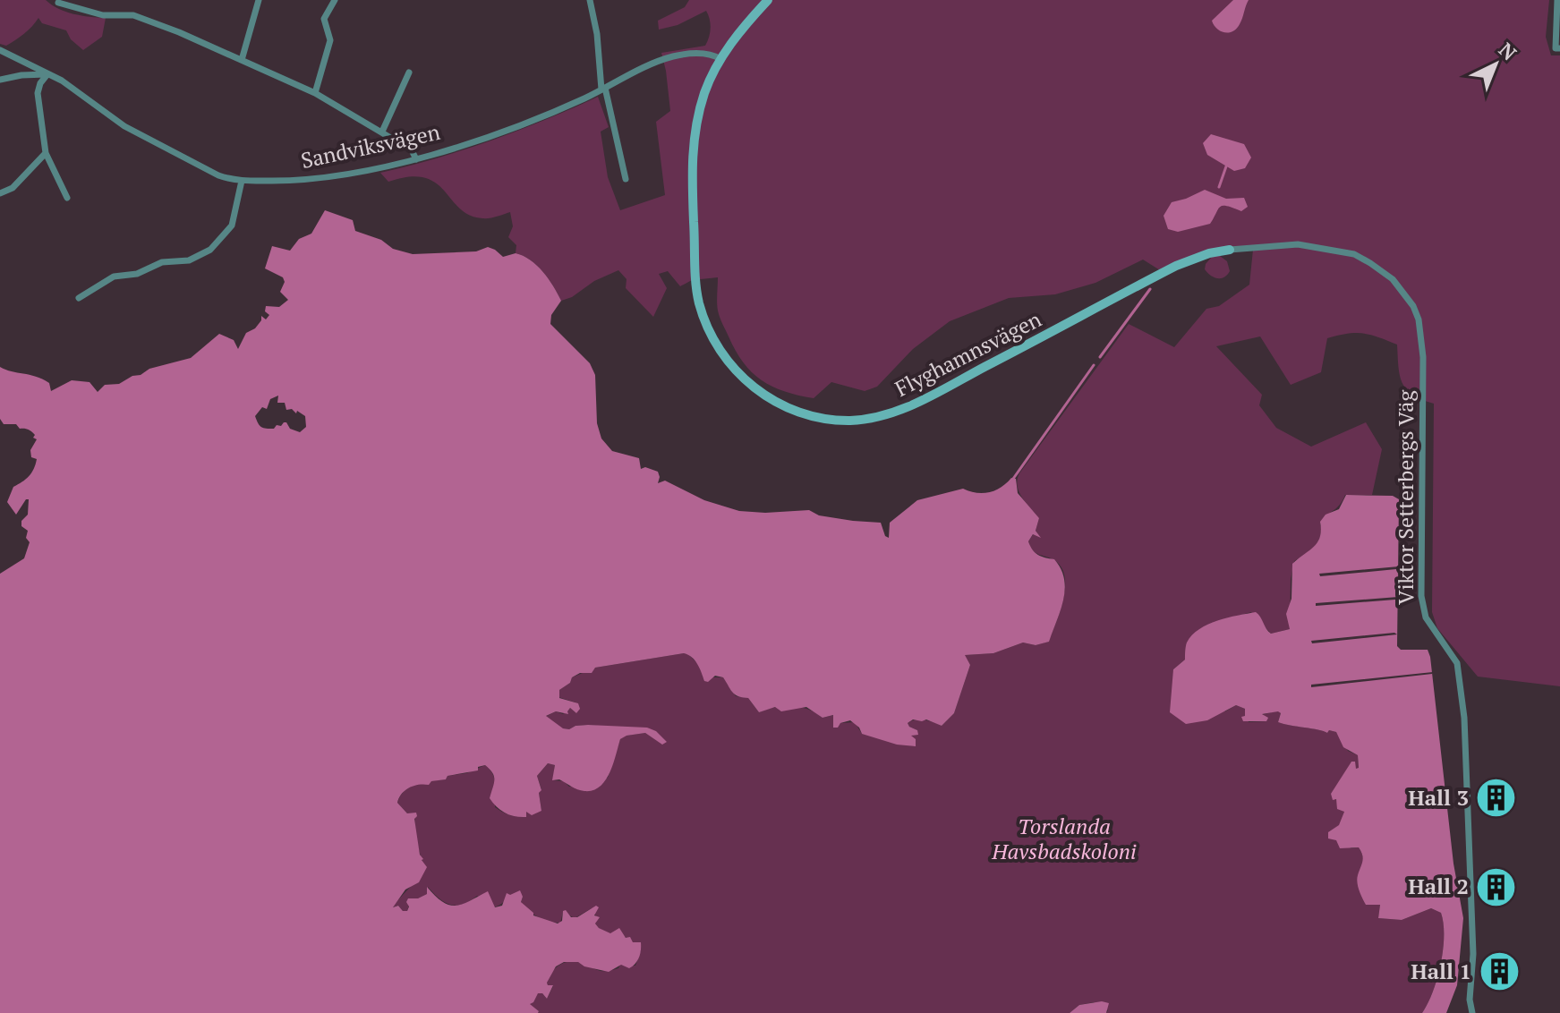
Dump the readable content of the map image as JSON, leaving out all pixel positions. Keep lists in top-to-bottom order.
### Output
{
  "streets": {
    "street": ["Sandviksvägen", "Flyghamnsvägen", "Viktor Setterbergs Väg"]
  },
  "crossings": [
    ["Sandviksvägen", "Flyghamnsvägen"],
    ["Flyghamnsvägen", "Viktor Setterbergs Väg"]
  ],
  "parks": ["Torslanda Havsbadskoloni"],
  "places": {
    "building": ["Hall 3", "Hall 2", "Hall 1"]
  },
  "north": "top right"
}
